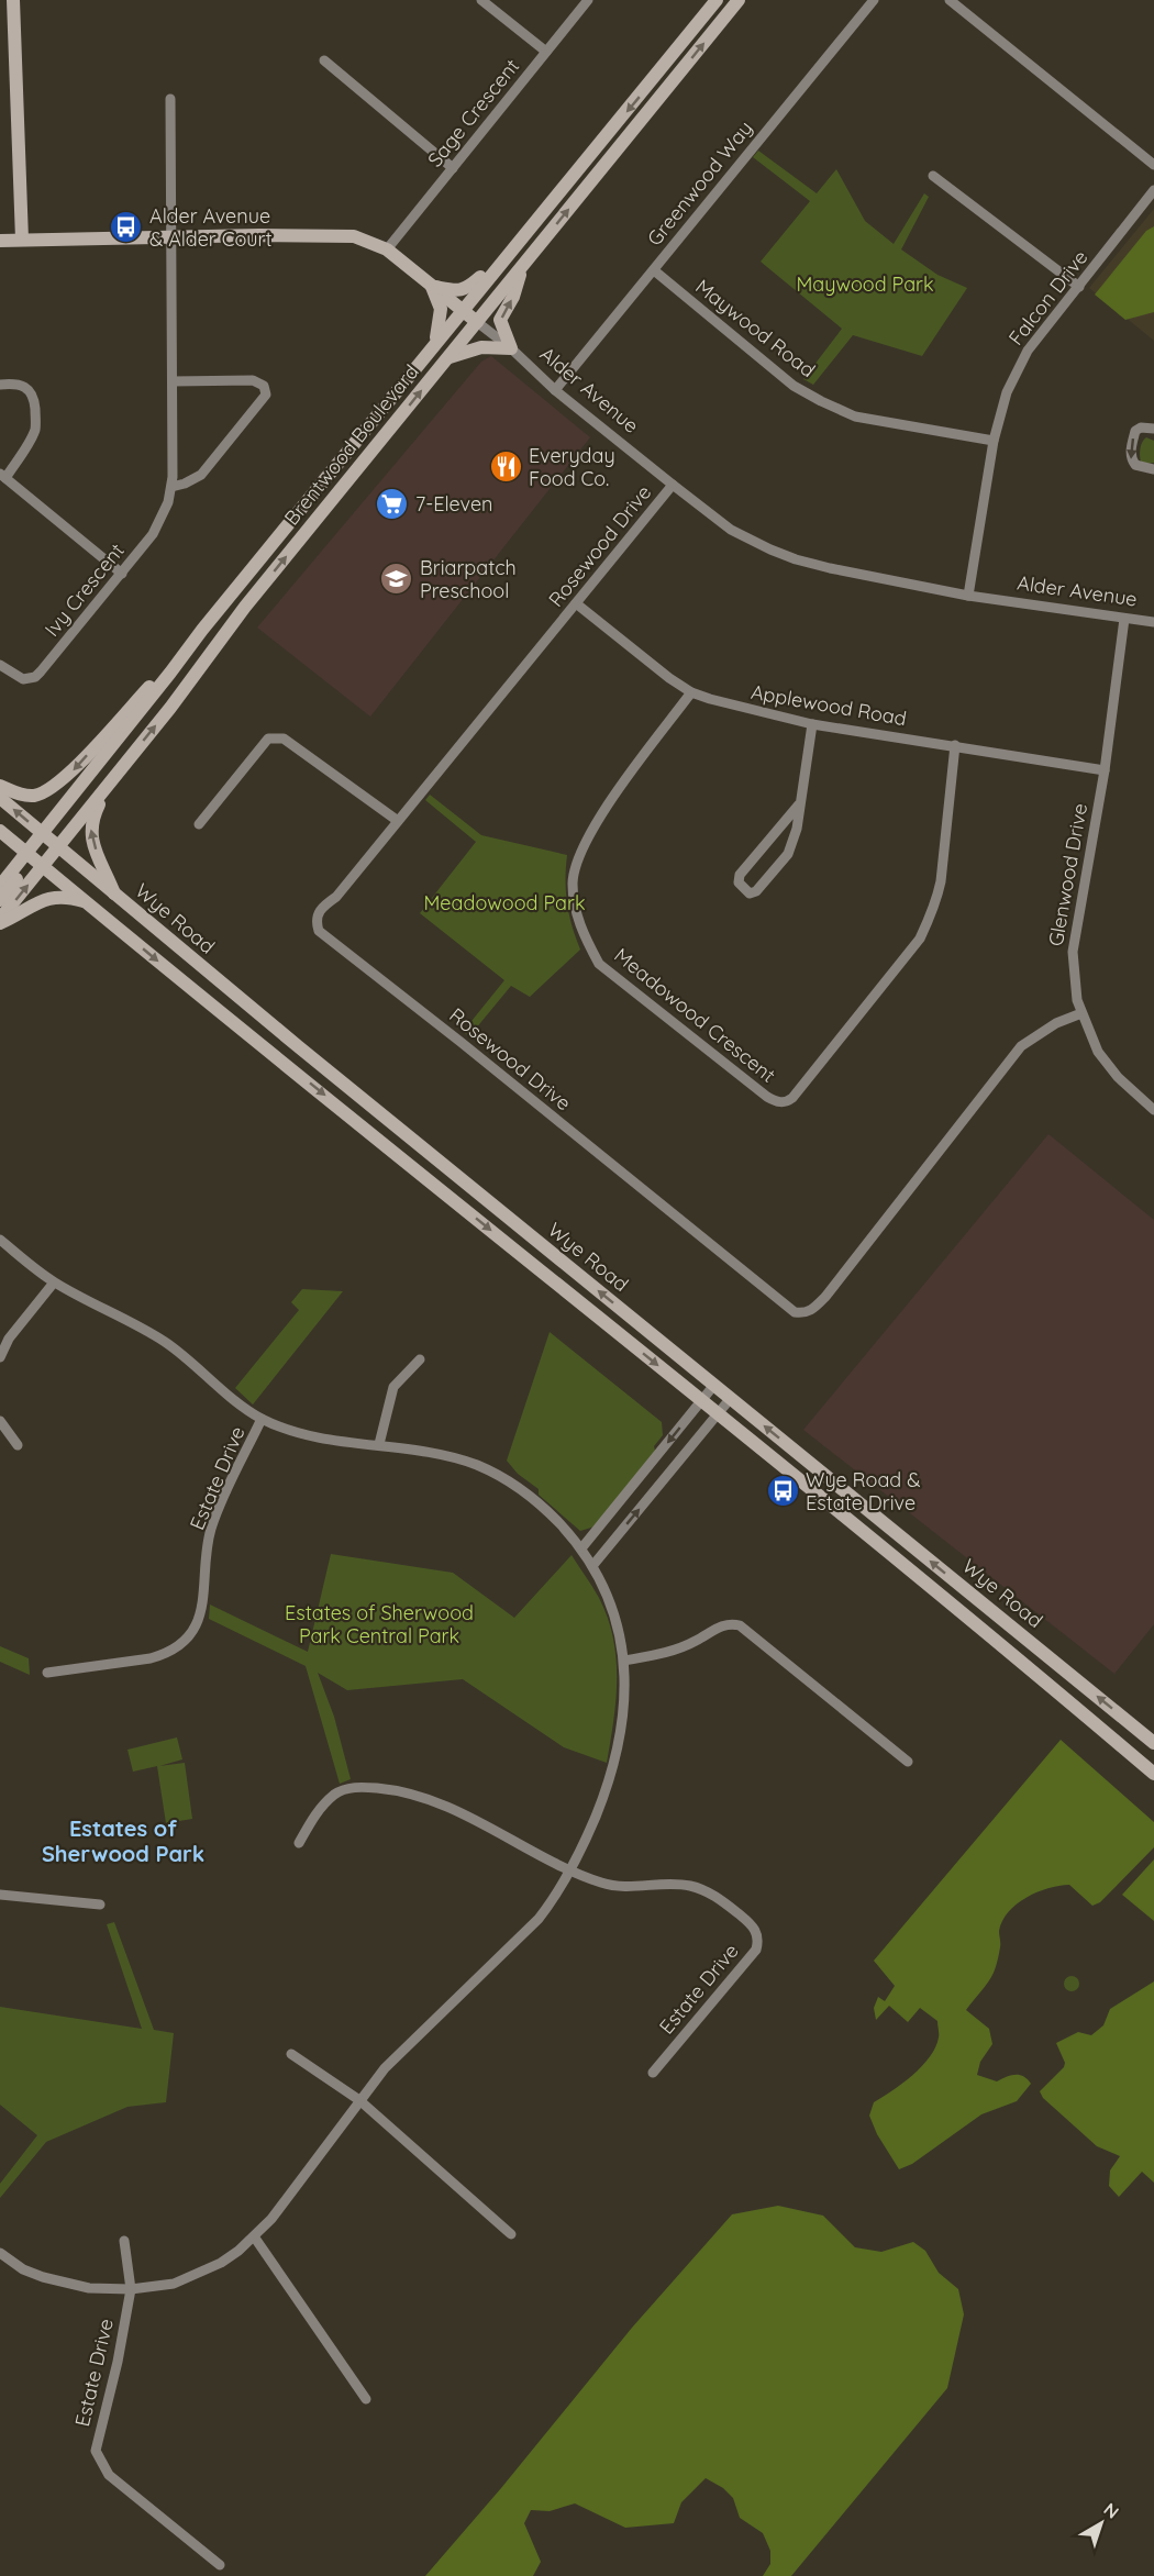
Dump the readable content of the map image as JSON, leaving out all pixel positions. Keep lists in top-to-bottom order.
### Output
{
  "streets": {
    "main road": ["Alder Avenue", "Brentwood Boulevard", "Wye Road"],
    "street": [
      "Sage Crescent",
      "Greenwood Way",
      "Falcon Drive",
      "Maywood Road",
      "Rosewood Drive",
      "Ivy Crescent",
      "Applewood Road",
      "Glenwood Drive",
      "Meadowood Crescent",
      "Estate Drive"
    ]
  },
  "crossings": [
    ["Sage Crescent", "Alder Avenue"],
    ["Greenwood Way", "Maywood Road"],
    ["Greenwood Way", "Alder Avenue"],
    ["Falcon Drive", "Maywood Road"],
    ["Falcon Drive", "Alder Avenue"],
    ["Alder Avenue", "Brentwood Boulevard"],
    ["Alder Avenue", "Rosewood Drive"],
    ["Alder Avenue", "Ivy Crescent"],
    ["Alder Avenue", "Glenwood Drive"],
    ["Brentwood Boulevard", "Wye Road"],
    ["Rosewood Drive", "Applewood Road"],
    ["Rosewood Drive", "Glenwood Drive"],
    ["Applewood Road", "Glenwood Drive"],
    ["Applewood Road", "Meadowood Crescent"]
  ],
  "districts": ["Estates of Sherwood Park"],
  "parks": ["Maywood Park", "Meadowood Park", "Estates of Sherwood Park Central Park"],
  "places": {
    "bus stop": ["Alder Avenue & Alder Court", "Wye Road & Estate Drive"],
    "restaurant": ["Everyday Food Co."],
    "supermarket": ["7-Eleven"],
    "school or university": ["Briarpatch Preschool"]
  },
  "north": "top right"
}
